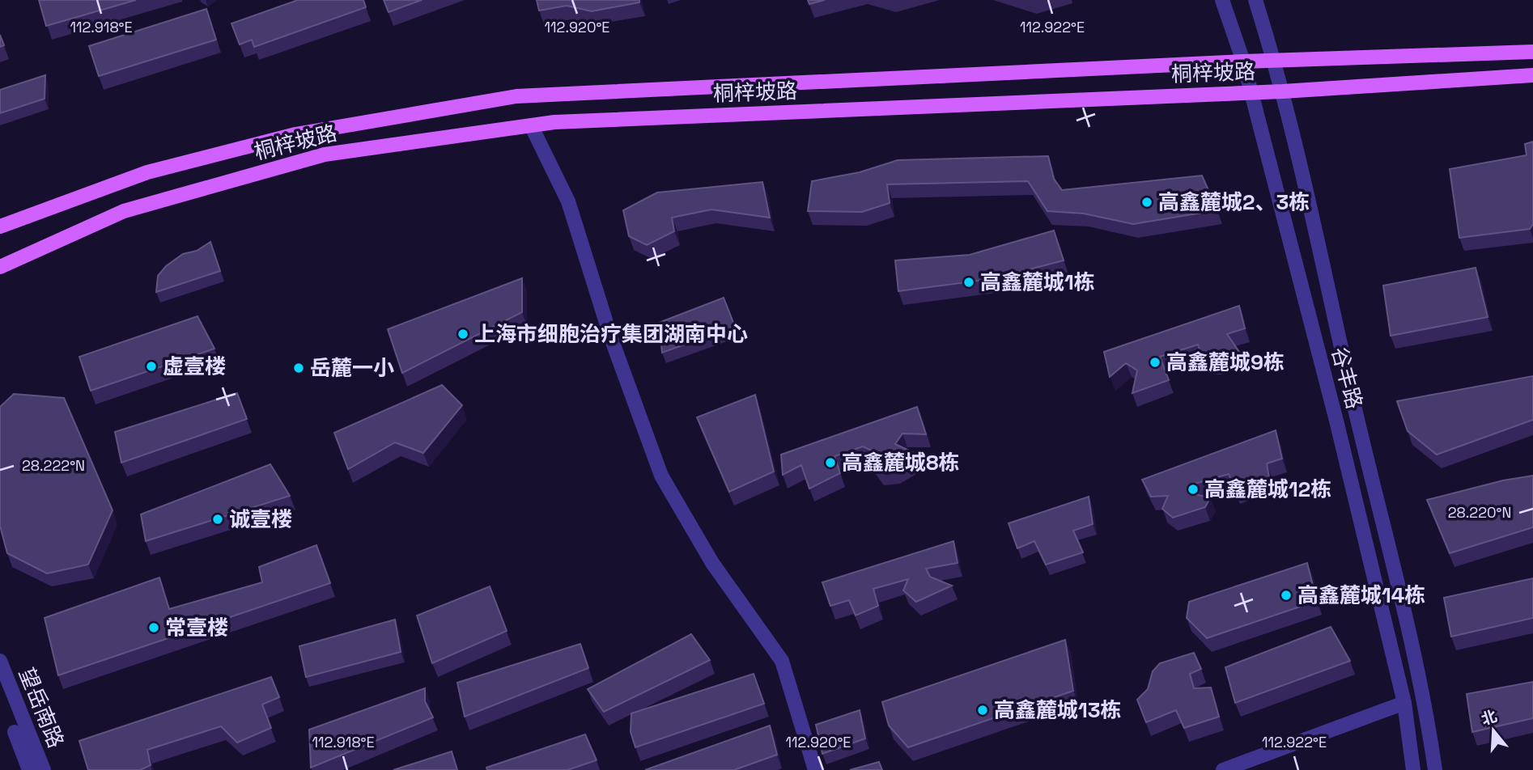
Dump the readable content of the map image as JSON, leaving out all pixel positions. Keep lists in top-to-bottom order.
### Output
{
  "streets": {
    "main road": ["桐梓坡路"],
    "street": ["谷丰路", "望岳南路"]
  },
  "crossings": [
    ["桐梓坡路", "谷丰路"]
  ],
  "places": [
    "高鑫麓城2、3栋",
    "高鑫麓城1栋",
    "上海市细胞治疗集团湖南中心",
    "高鑫麓城9栋",
    "虚壹楼",
    "岳麓一小",
    "高鑫麓城8栋",
    "高鑫麓城12栋",
    "诚壹楼",
    "高鑫麓城14栋",
    "常壹楼",
    "高鑫麓城13栋"
  ],
  "north": "top",
  "coordinates": [
    "112.918°E",
    "112.920°E",
    "112.922°E",
    "28.222°N",
    "28.220°N"
  ]
}
